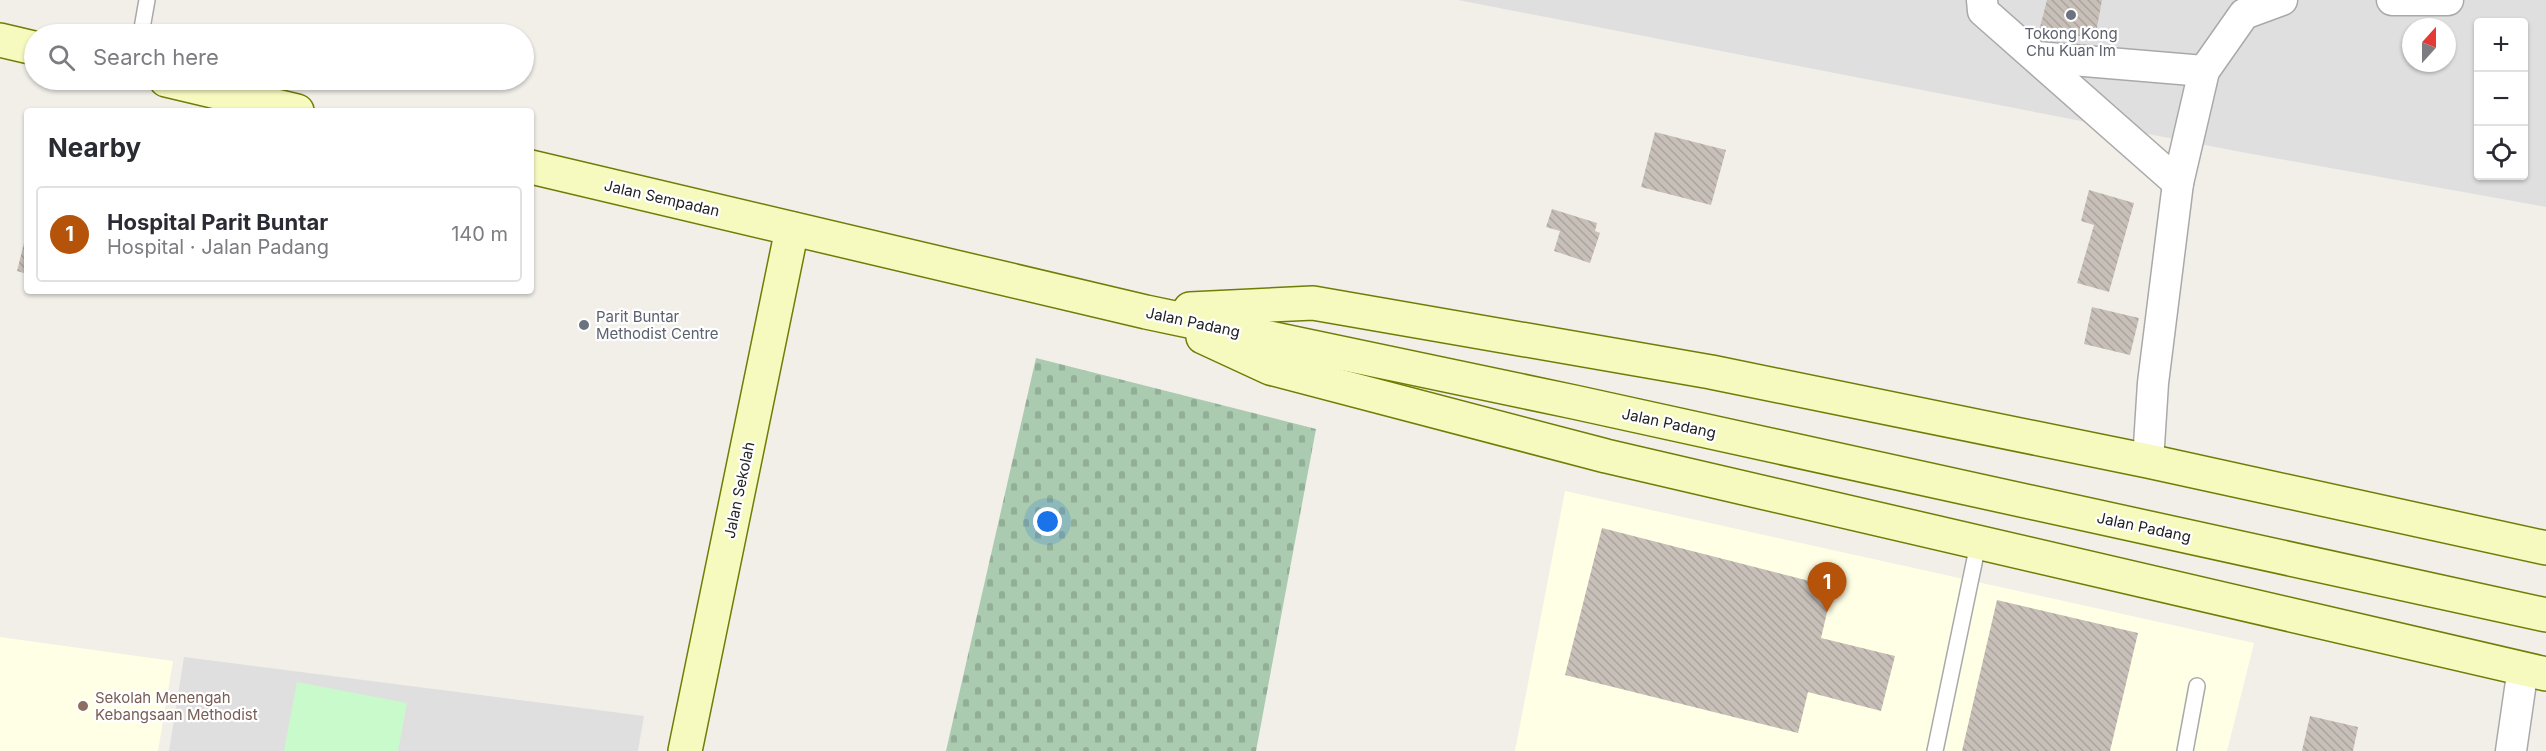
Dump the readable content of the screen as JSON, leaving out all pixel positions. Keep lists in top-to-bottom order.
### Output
{
  "streets": {
    "street": ["Jalan Sempadan", "Jalan Padang", "Jalan Sekolah"]
  },
  "crossings": [
    ["Jalan Sempadan", "Jalan Padang"],
    ["Jalan Sempadan", "Jalan Sekolah"],
    ["Jalan Padang", "Jalan Sekolah"]
  ],
  "places": ["Tokong Kong Chu Kuan Im", "Parit Buntar Methodist Centre", "Sekolah Menengah Kebangsaan Methodist"],
  "north": "top",
  "page": {
    "map_buttons": ["+", "−"],
    "search": "Search here",
    "heading": "Nearby",
    "list": [
      {
        "mark": "1",
        "name": "Hospital Parit Buntar",
        "note": "Hospital · Jalan Padang",
        "value": "140 m"
      }
    ],
    "pins": "1"
  }
}
